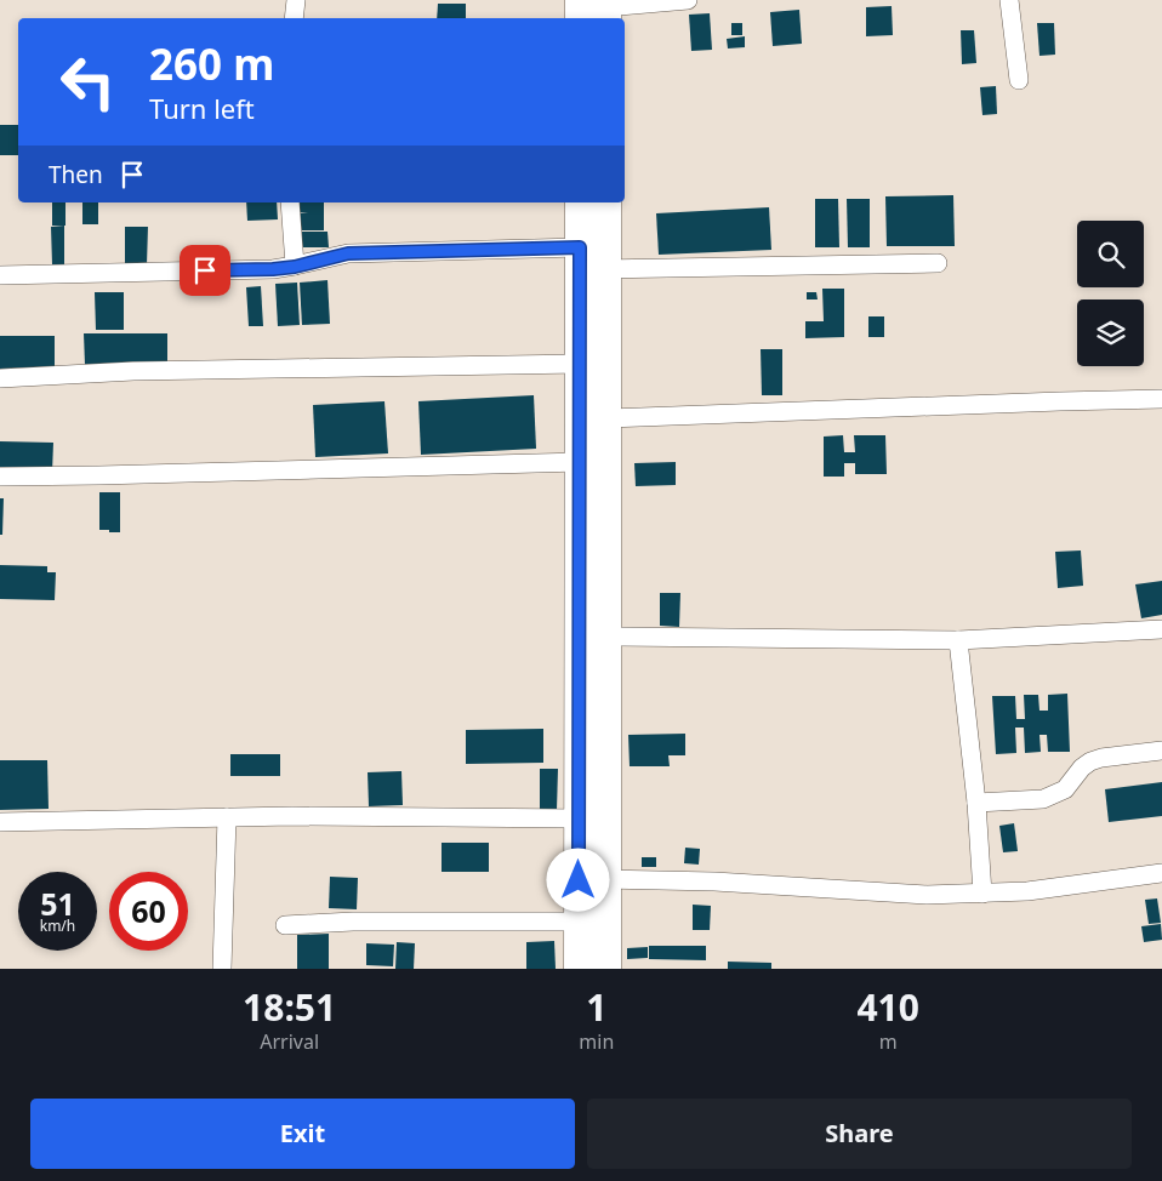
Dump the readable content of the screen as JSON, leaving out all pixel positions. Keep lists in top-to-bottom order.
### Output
{
  "page": {
    "turn": ["260 m", "Turn left"],
    "then": "Then",
    "speed": "51 km/h",
    "limit": "60",
    "eta": [
      "18:51",
      "Arrival",
      "1",
      "min",
      "410",
      "m"
    ],
    "buttons": ["Exit", "Share"]
  }
}
